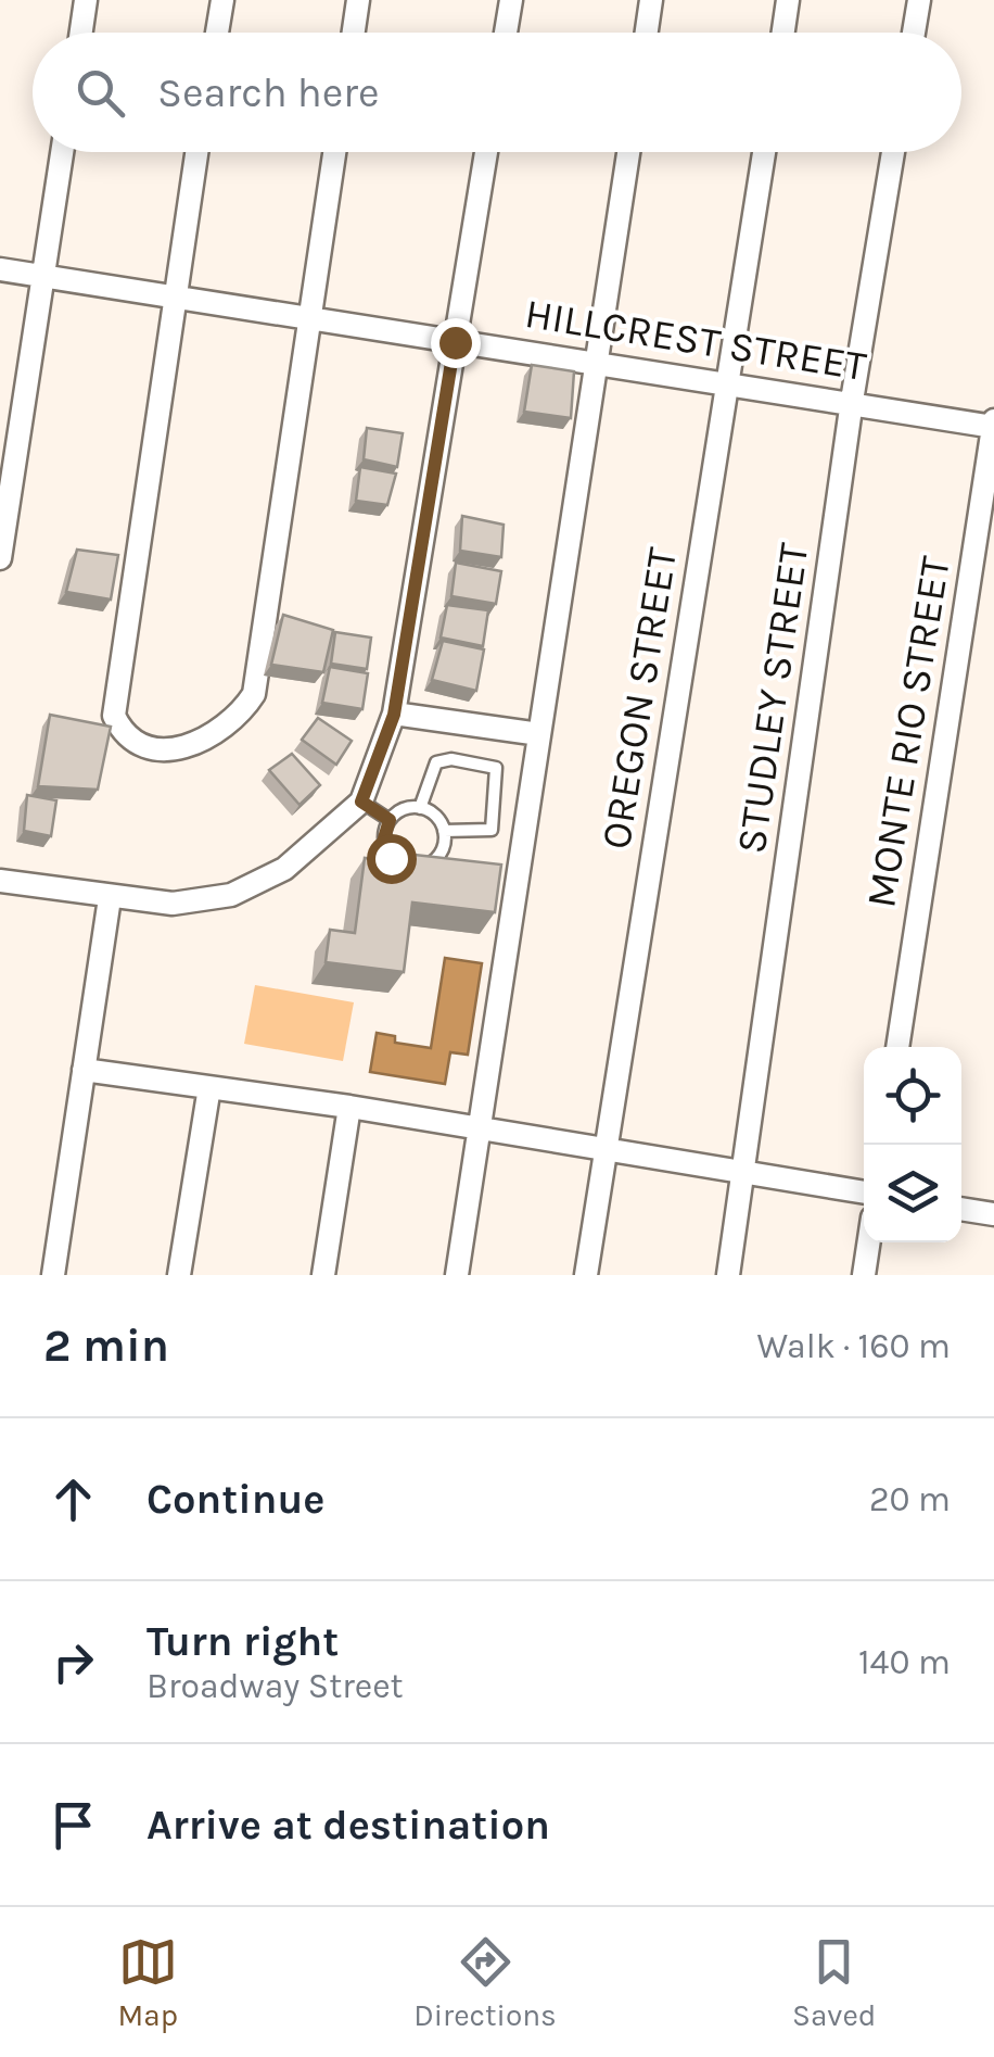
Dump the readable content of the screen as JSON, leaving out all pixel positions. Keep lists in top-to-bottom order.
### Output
{
  "streets": {
    "street": [
      "HILLCREST STREET",
      "OREGON STREET",
      "STUDLEY STREET",
      "MONTE RIO STREET"
    ]
  },
  "crossings": [
    ["HILLCREST STREET", "OREGON STREET"],
    ["HILLCREST STREET", "STUDLEY STREET"],
    ["HILLCREST STREET", "MONTE RIO STREET"]
  ],
  "page": {
    "search": "Search here",
    "heading": ["2 min", "Walk · 160 m"],
    "list": [
      ["Continue", "20 m"],
      ["Turn right", "Broadway Street", "140 m"],
      "Arrive at destination"
    ],
    "nav": ["Map", "Directions", "Saved"]
  }
}
